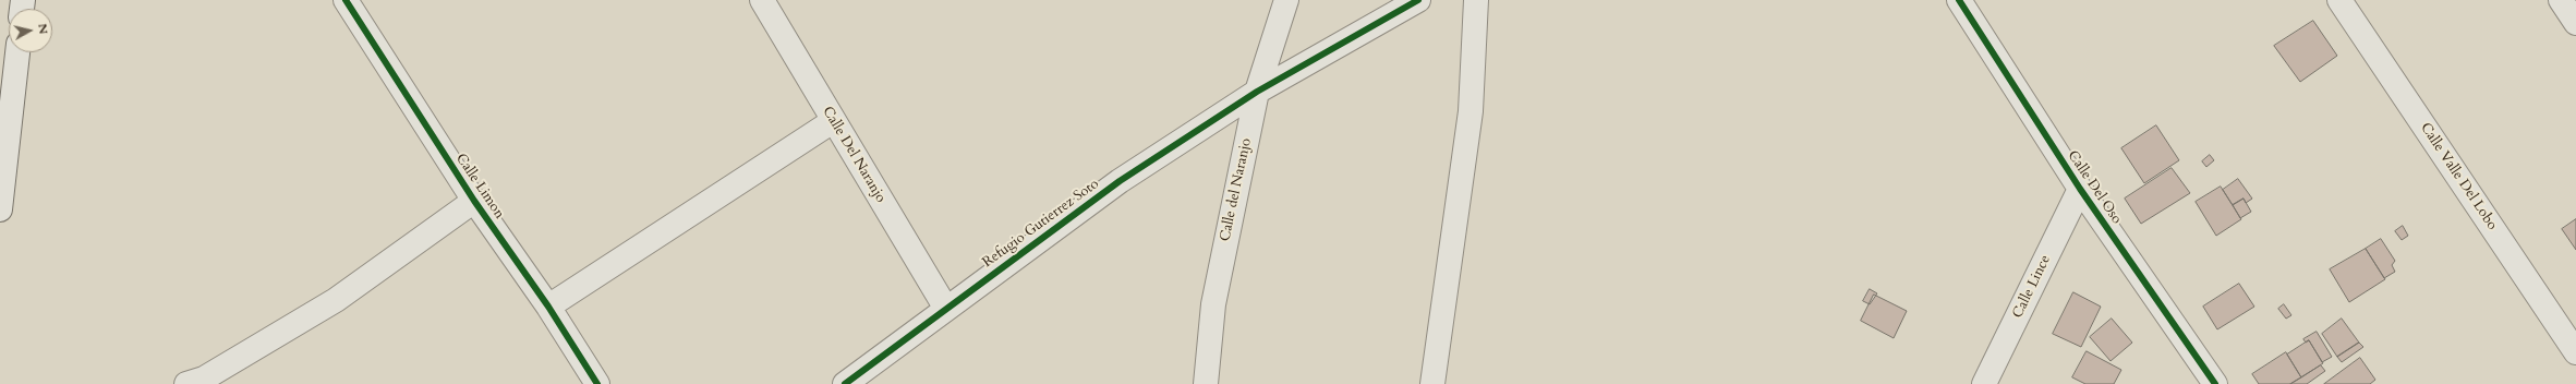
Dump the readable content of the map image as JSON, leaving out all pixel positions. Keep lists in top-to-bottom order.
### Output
{
  "streets": {
    "street": [
      "Calle Del Naranjo",
      "Calle Valle Del Lobo",
      "Calle Limon",
      "Calle Del Oso",
      "Calle del Naranjo",
      "Refugio Gutierrez Soto",
      "Calle Lince"
    ]
  },
  "crossings": [
    ["Calle Del Naranjo", "Refugio Gutierrez Soto"],
    ["Calle Del Oso", "Calle Lince"],
    ["Calle del Naranjo", "Refugio Gutierrez Soto"]
  ],
  "north": "right"
}
